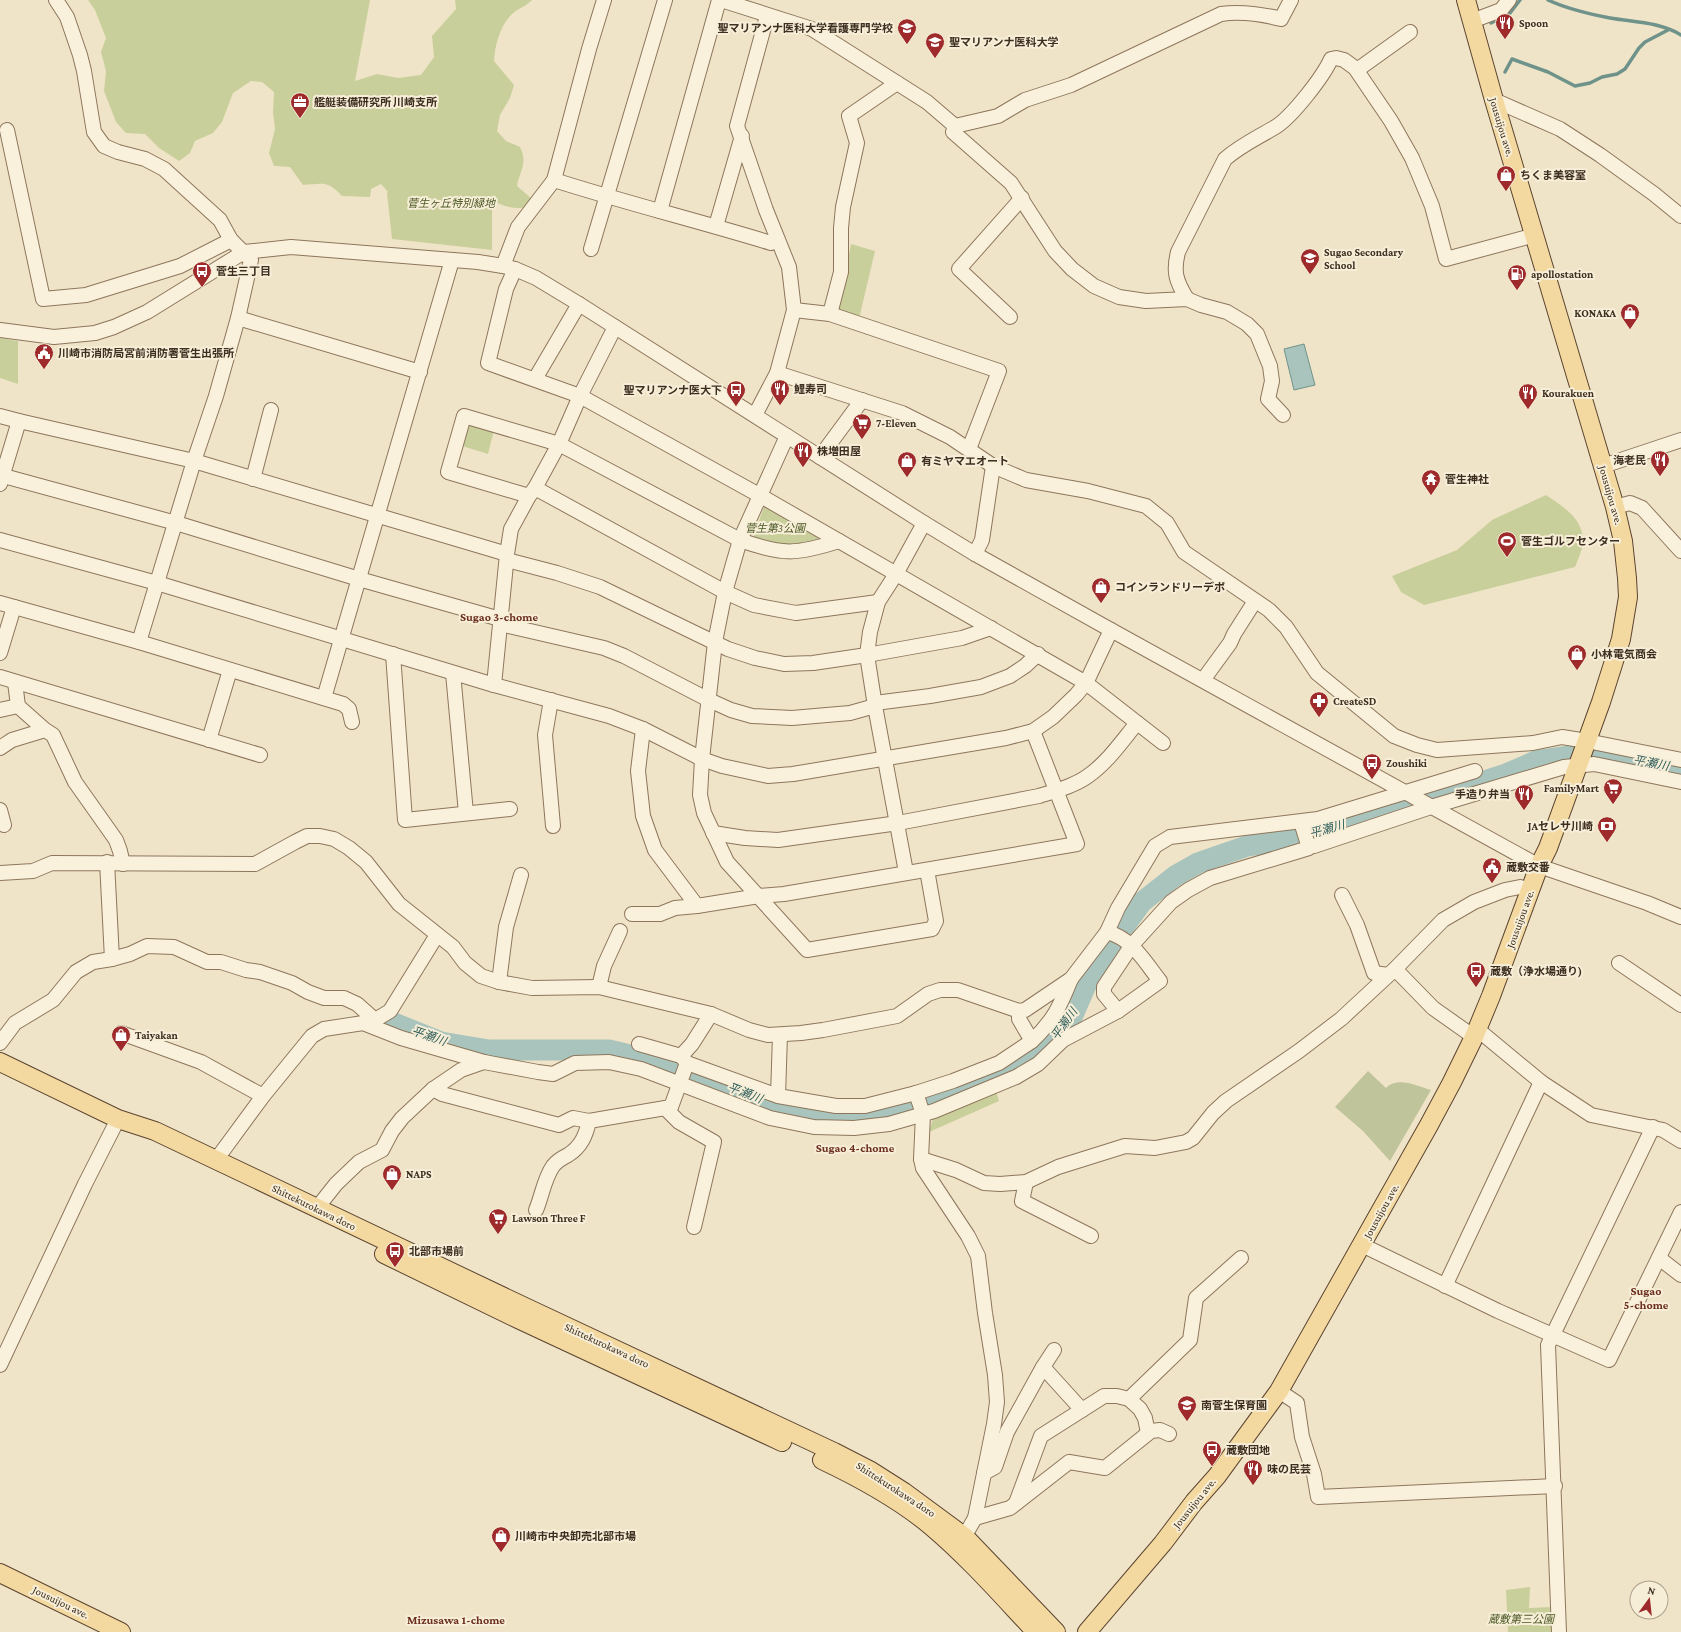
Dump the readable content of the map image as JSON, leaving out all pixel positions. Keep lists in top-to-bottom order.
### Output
{
  "streets": {
    "main road": ["Jousuijou ave.", "Shittekurokawa doro"]
  },
  "districts": [
    "Sugao 3-chome",
    "Sugao 4-chome",
    "Sugao 5-chome",
    "Mizusawa 1-chome"
  ],
  "water": ["平瀬川"],
  "parks": ["菅生ヶ丘特別緑地", "菅生第3公園", "蔵敷第三公園"],
  "places": {
    "restaurant": [
      "Spoon",
      "鯉寿司",
      "Kourakuen",
      "株増田屋",
      "海老民",
      "手造り弁当",
      "味の民芸"
    ],
    "school or university": [
      "聖マリアンナ医科大学看護専門学校",
      "聖マリアンナ医科大学",
      "Sugao Secondary School",
      "南菅生保育園"
    ],
    "office": ["艦艇装備研究所 川崎支所"],
    "shop": [
      "ちくま美容室",
      "KONAKA",
      "有ミヤマエオート",
      "コインランドリーデポ",
      "小林電気商会",
      "Taiyakan",
      "NAPS",
      "川崎市中央卸売北部市場"
    ],
    "bus stop": [
      "菅生三丁目",
      "聖マリアンナ医大下",
      "Zoushiki",
      "蔵敷（浄水場通り)",
      "北部市場前",
      "蔵敷団地"
    ],
    "fuel station": ["apollostation"],
    "public building": ["川崎市消防局宮前消防署菅生出張所", "蔵敷交番"],
    "supermarket": ["7-Eleven", "FamilyMart", "Lawson Three F"],
    "temple": ["菅生神社"],
    "sports": ["菅生ゴルフセンター"],
    "pharmacy": ["CreateSD"],
    "bank": ["JAセレサ川崎"]
  },
  "north": "top"
}
